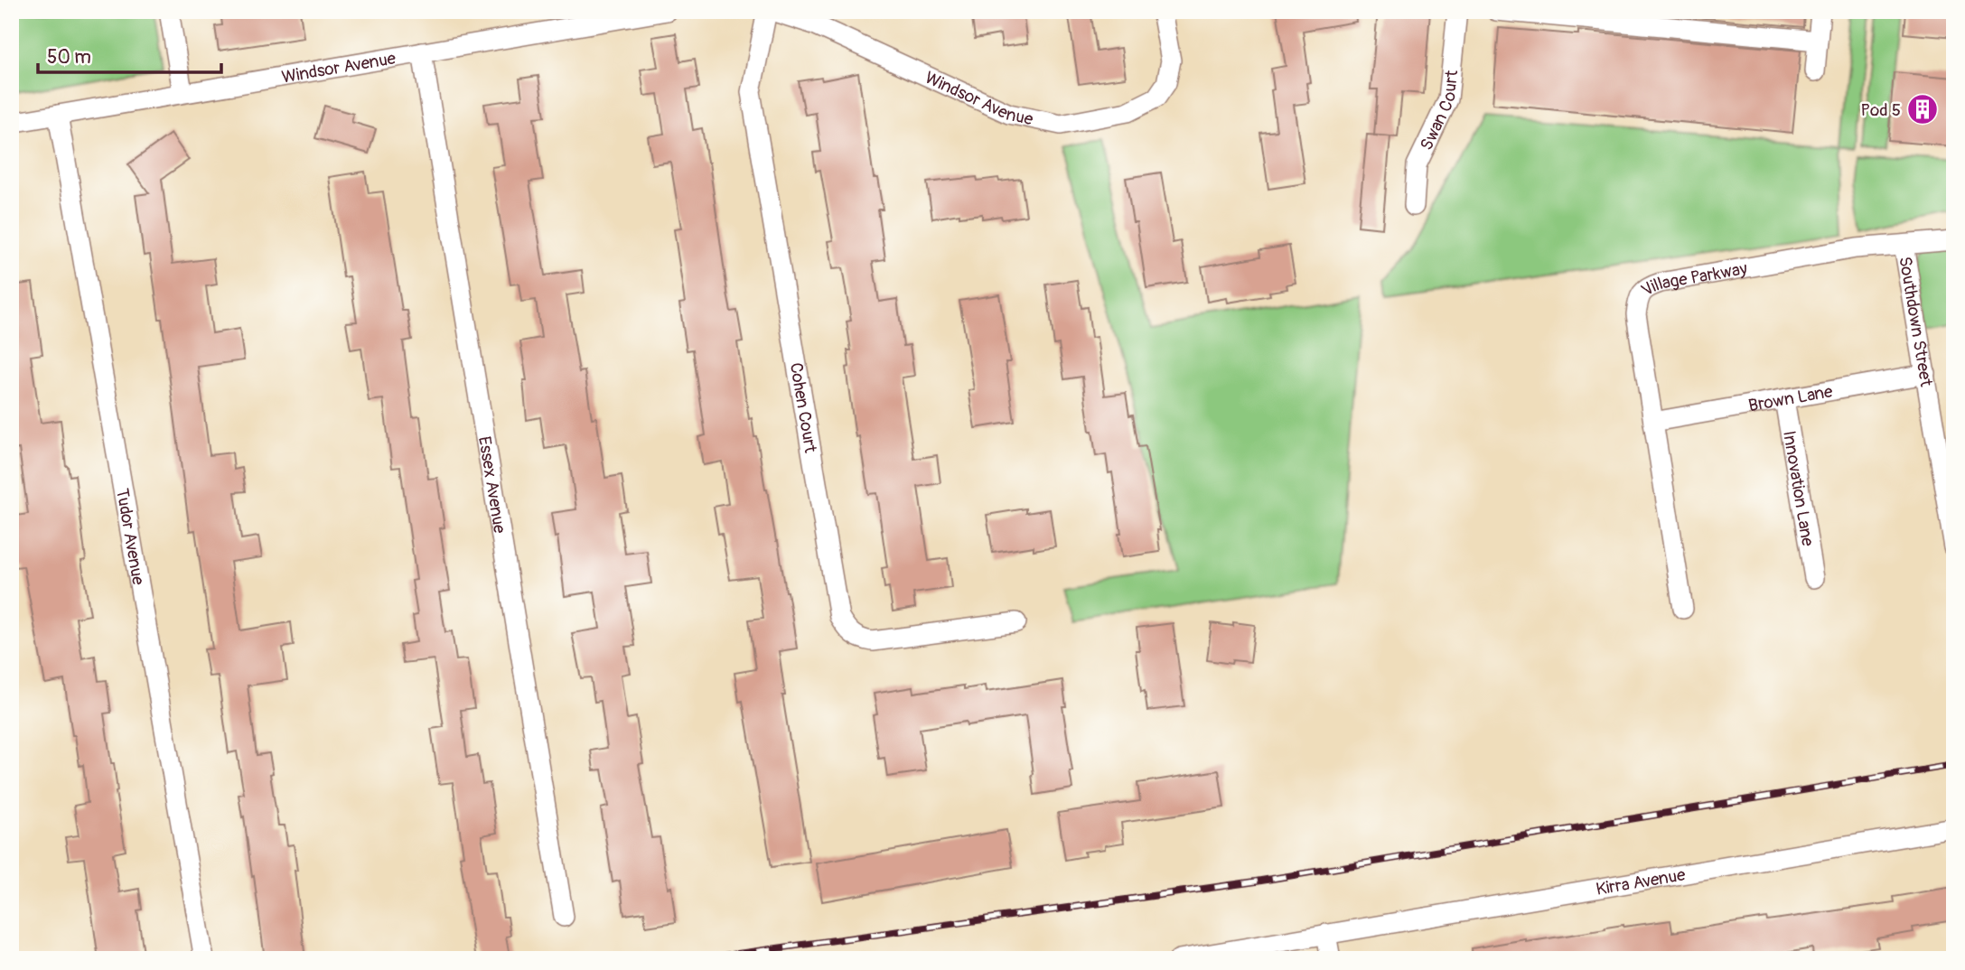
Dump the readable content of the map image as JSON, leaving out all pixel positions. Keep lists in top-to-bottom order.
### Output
{
  "streets": {
    "street": [
      "Windsor Avenue",
      "Swan Court",
      "Village Parkway",
      "Southdown Street",
      "Brown Lane",
      "Cohen Court",
      "Essex Avenue",
      "Innovation Lane",
      "Tudor Avenue",
      "Kirra Avenue"
    ]
  },
  "crossings": [
    ["Windsor Avenue", "Cohen Court"],
    ["Windsor Avenue", "Essex Avenue"],
    ["Windsor Avenue", "Tudor Avenue"],
    ["Village Parkway", "Southdown Street"],
    ["Village Parkway", "Brown Lane"],
    ["Southdown Street", "Brown Lane"],
    ["Brown Lane", "Innovation Lane"]
  ],
  "places": {
    "building": ["Pod 5"]
  },
  "scale_bar": "50 m"
}
